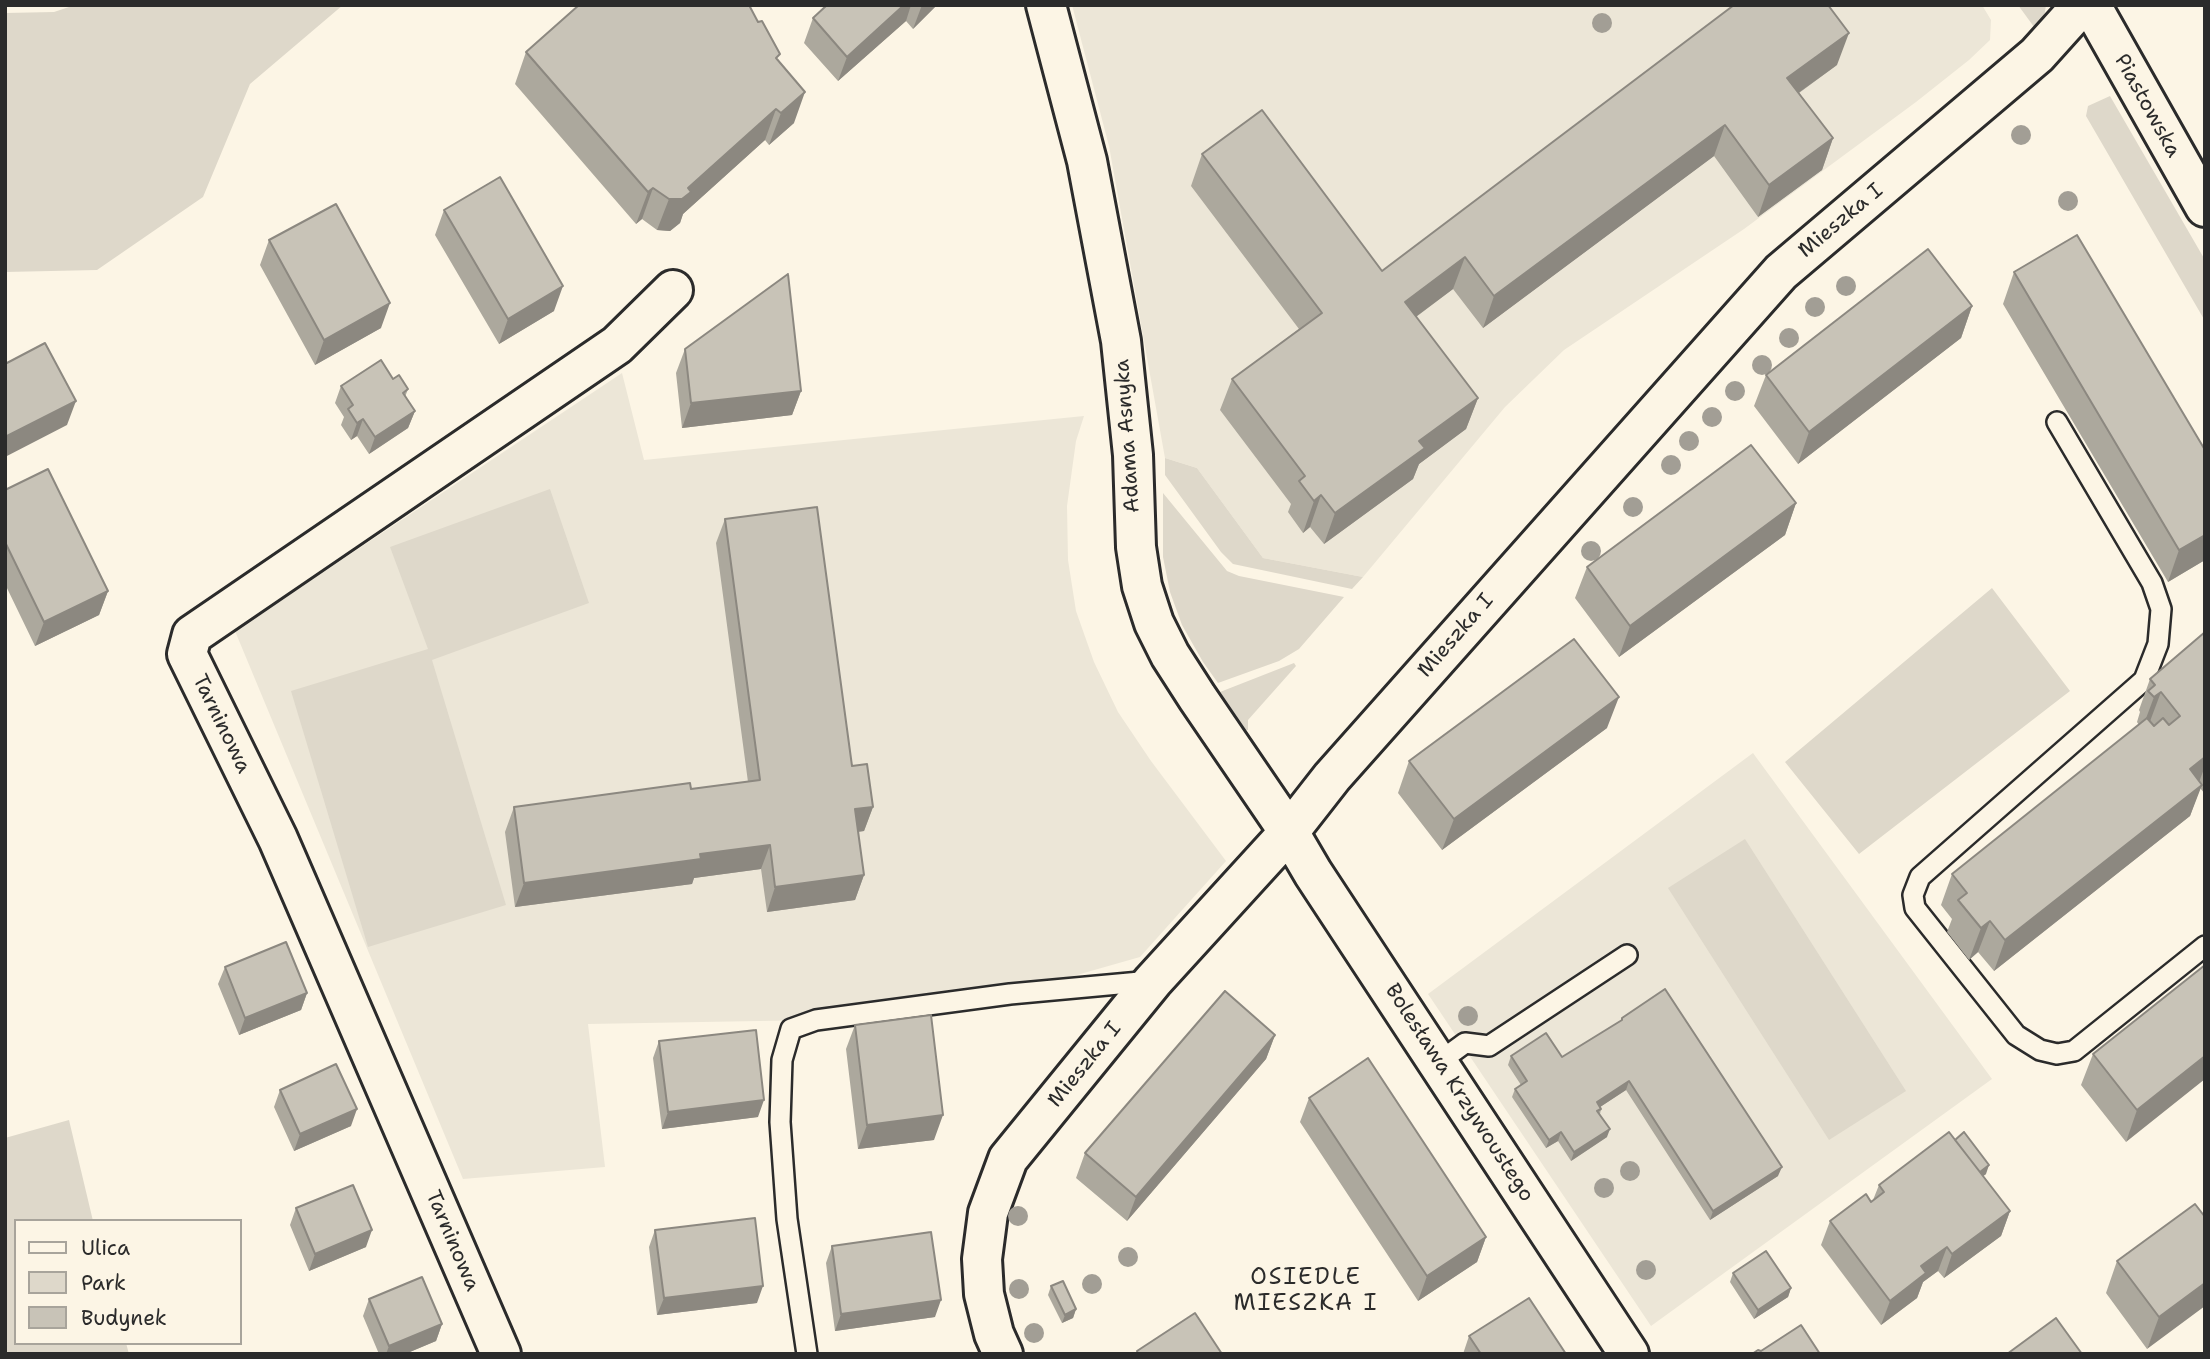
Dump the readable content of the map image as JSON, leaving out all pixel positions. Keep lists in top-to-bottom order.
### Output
{
  "streets": {
    "street": [
      "Piastowska",
      "Mieszka I",
      "Adama Asnyka",
      "Tarninowa",
      "Bolesława Krzywoustego"
    ]
  },
  "crossings": [
    ["Mieszka I", "Adama Asnyka"],
    ["Mieszka I", "Bolesława Krzywoustego"],
    ["Adama Asnyka", "Bolesława Krzywoustego"]
  ],
  "districts": ["OSIEDLE MIESZKA I"],
  "legend": ["Ulica", "Park", "Budynek"]
}
